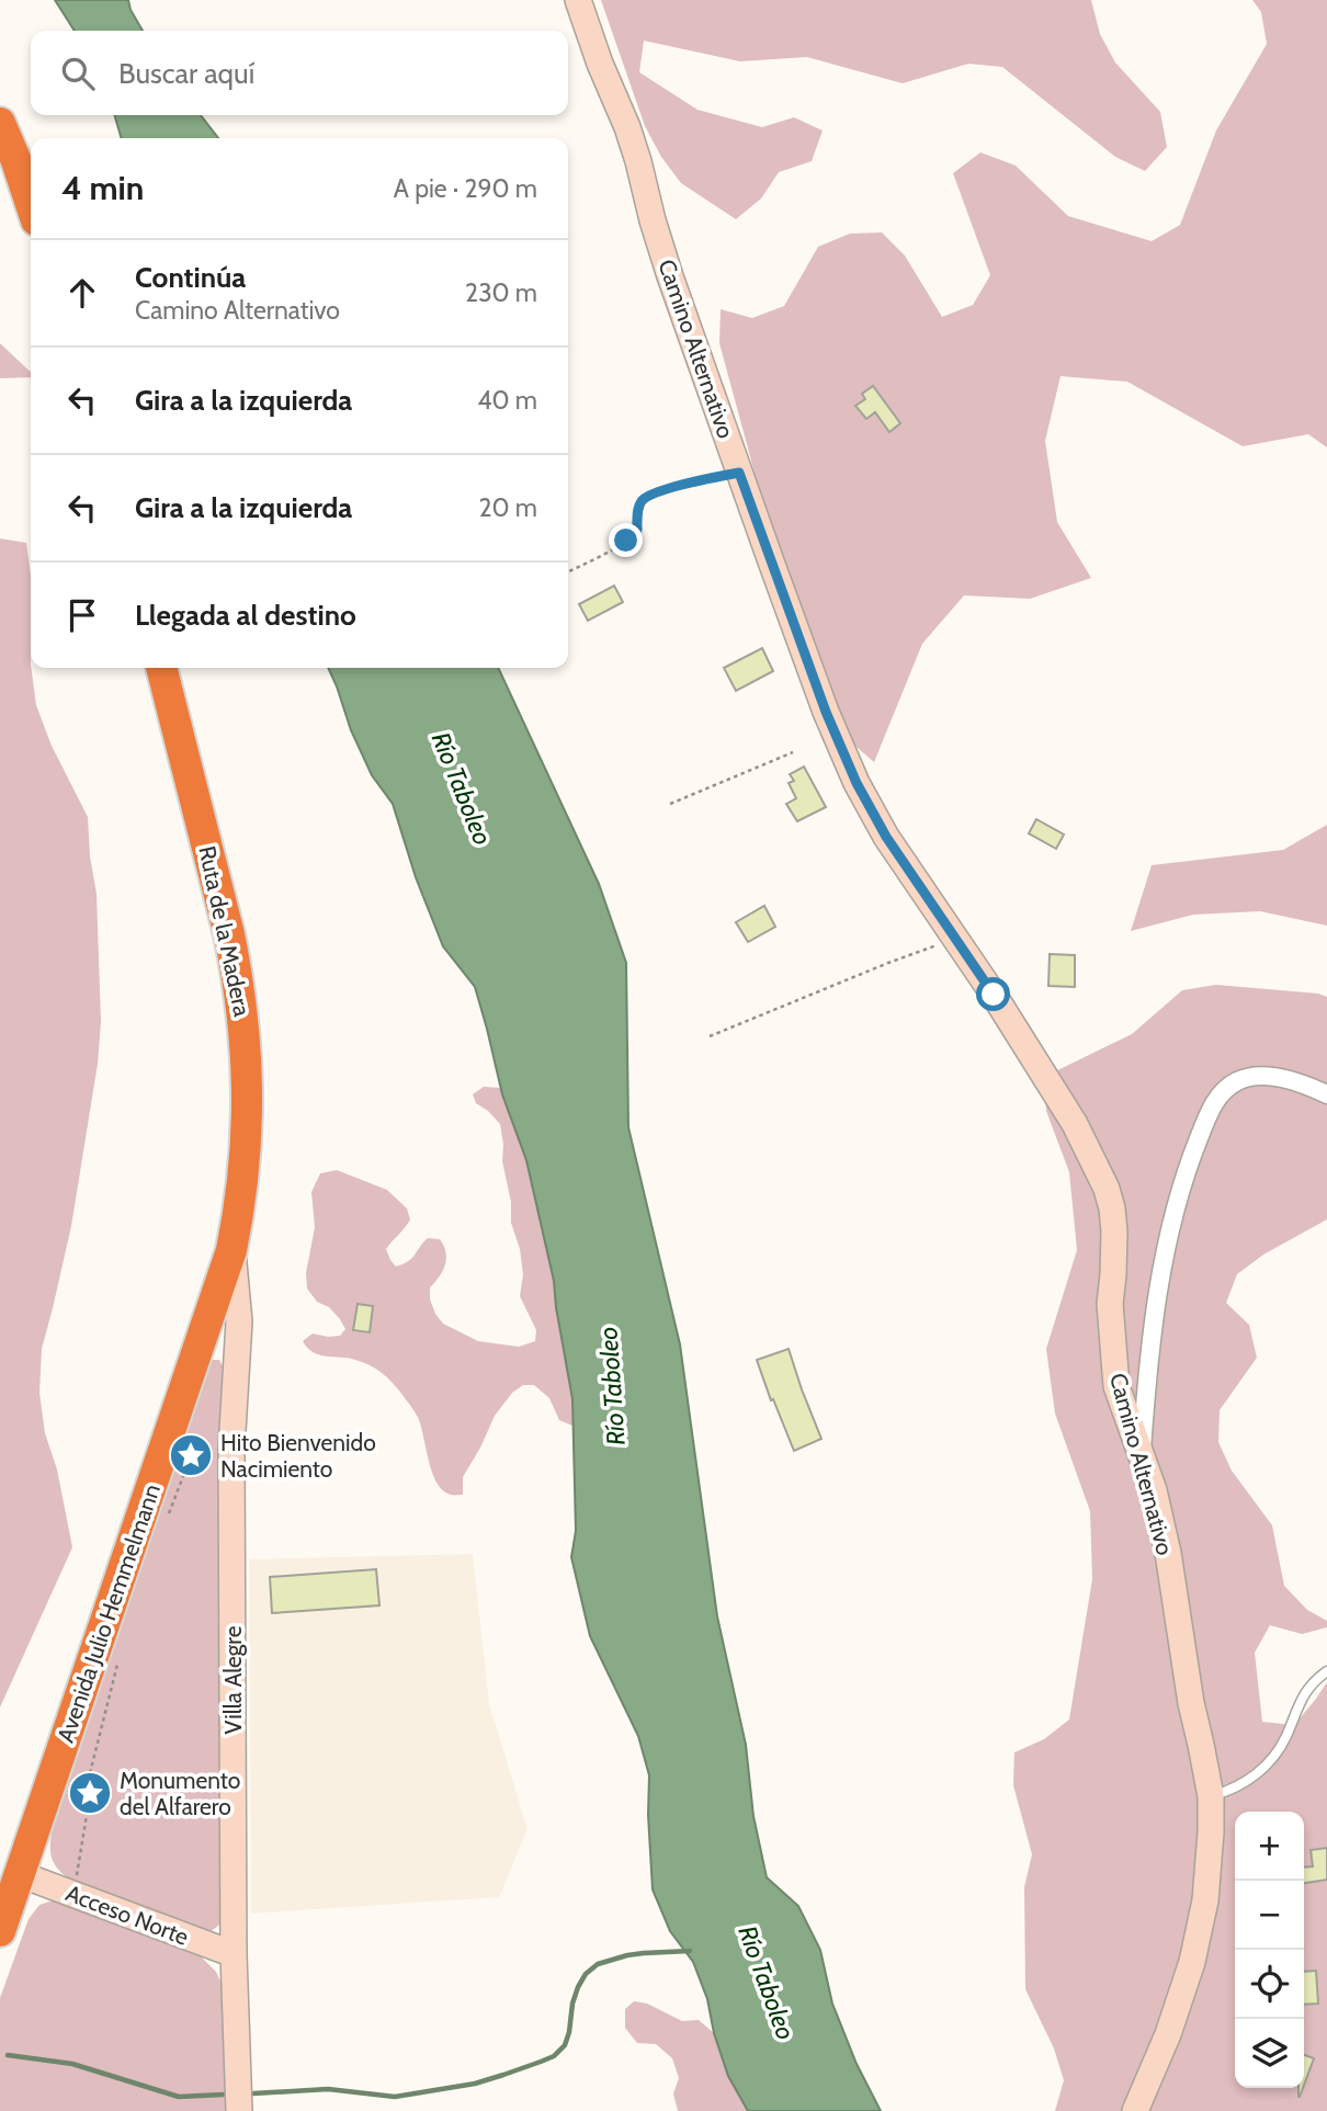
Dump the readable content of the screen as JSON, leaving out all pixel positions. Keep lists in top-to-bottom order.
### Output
{
  "streets": {
    "highway": ["Ruta de la Madera", "Avenida Julio Hemmelmann"],
    "street": ["Camino Alternativo", "Villa Alegre", "Acceso Norte"]
  },
  "crossings": [
    ["Ruta de la Madera", "Avenida Julio Hemmelmann"],
    ["Ruta de la Madera", "Villa Alegre"],
    ["Avenida Julio Hemmelmann", "Villa Alegre"],
    ["Avenida Julio Hemmelmann", "Acceso Norte"],
    ["Villa Alegre", "Acceso Norte"]
  ],
  "water": ["Río Taboleo"],
  "places": {
    "place": ["Hito Bienvenido Nacimiento", "Monumento del Alfarero"]
  },
  "page": {
    "search": "Buscar aquí",
    "heading": ["4 min", "A pie · 290 m"],
    "list": [
      ["Continúa", "Camino Alternativo", "230 m"],
      ["Gira a la izquierda", "40 m"],
      ["Gira a la izquierda", "20 m"],
      "Llegada al destino"
    ],
    "map_buttons": ["+", "−"]
  }
}
